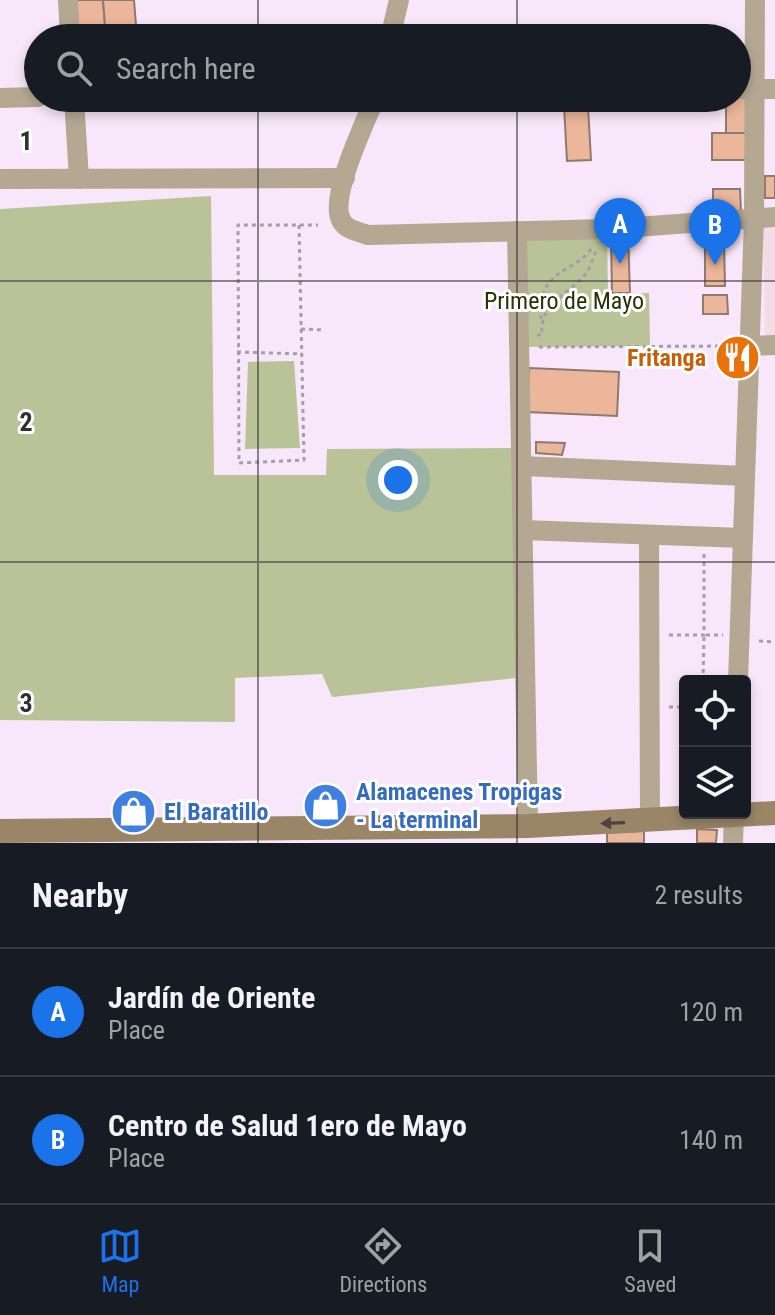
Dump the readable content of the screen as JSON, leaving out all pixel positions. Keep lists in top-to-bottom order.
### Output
{
  "parks": ["Primero de Mayo"],
  "places": {
    "restaurant": ["Fritanga"],
    "shop": ["Alamacenes Tropigas - La terminal", "El Baratillo"]
  },
  "page": {
    "search": "Search here",
    "pins": ["A", "B"],
    "heading": ["Nearby", "2 results"],
    "list": [
      {
        "mark": "A",
        "name": "Jardín de Oriente",
        "note": "Place",
        "value": "120 m"
      },
      {
        "mark": "B",
        "name": "Centro de Salud 1ero de Mayo",
        "note": "Place",
        "value": "140 m"
      }
    ],
    "nav": ["Map", "Directions", "Saved"]
  },
  "grid": {
    "rows": ["1", "2", "3"]
  }
}
